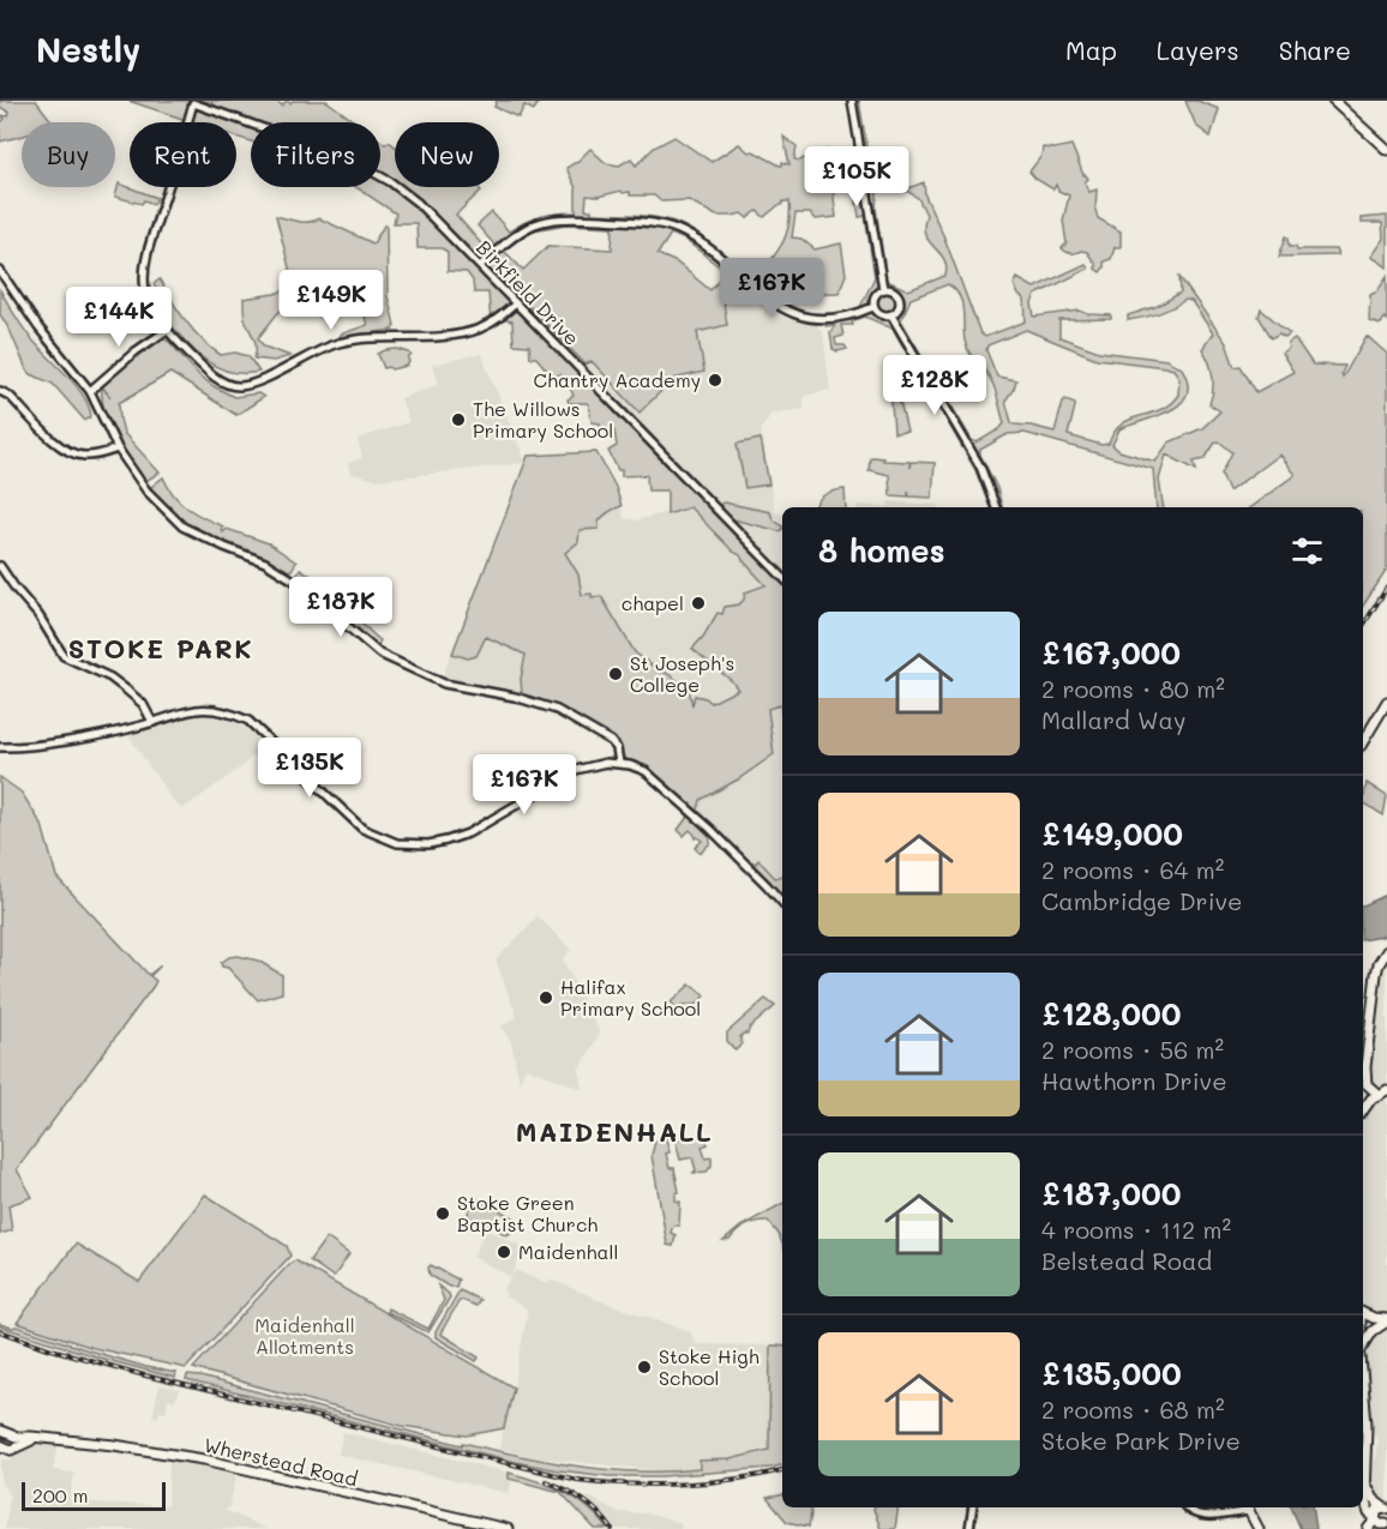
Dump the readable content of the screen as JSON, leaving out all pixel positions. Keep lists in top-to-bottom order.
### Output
{
  "streets": {
    "main road": ["Wherstead Road"],
    "street": ["Birkfield Drive"]
  },
  "districts": ["STOKE PARK", "MAIDENHALL"],
  "parks": ["Maidenhall Allotments"],
  "places": [
    "Chantry Academy",
    "The Willows Primary School",
    "chapel",
    "St Joseph's College",
    "Halifax Primary School",
    "Stoke Green Baptist Church",
    "Maidenhall",
    "Stoke High School"
  ],
  "scale_bar": "200 m",
  "page": {
    "header": "Nestly",
    "nav": ["Map", "Layers", "Share"],
    "chip": [
      "Buy",
      "Rent",
      "Filters",
      "New"
    ],
    "price": [
      "£105K",
      "£167K",
      "£149K",
      "£144K",
      "£128K",
      "£187K",
      "£135K",
      "£167K"
    ],
    "heading": "8 homes",
    "list": [
      {
        "name": "£167,000",
        "note": "2 rooms · 80 m² · Mallard Way"
      },
      {
        "name": "£149,000",
        "note": "2 rooms · 64 m² · Cambridge Drive"
      },
      {
        "name": "£128,000",
        "note": "2 rooms · 56 m² · Hawthorn Drive"
      },
      {
        "name": "£187,000",
        "note": "4 rooms · 112 m² · Belstead Road"
      },
      {
        "name": "£135,000",
        "note": "2 rooms · 68 m² · Stoke Park Drive"
      }
    ],
    "scale": "200 m"
  }
}
